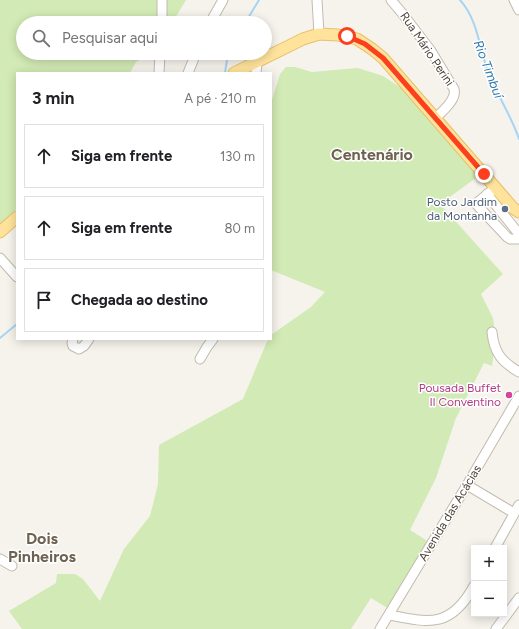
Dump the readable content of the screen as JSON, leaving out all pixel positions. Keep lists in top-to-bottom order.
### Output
{
  "streets": {
    "street": ["Rua Mário Perini", "Avenida das Acácias"]
  },
  "districts": ["Centenário", "Dois Pinheiros"],
  "water": ["Rio Timbuí"],
  "places": ["Posto Jardim da Montanha", "Pousada Buffet Il Conventino"],
  "page": {
    "search": "Pesquisar aqui",
    "heading": ["3 min", "A pé · 210 m"],
    "list": [
      ["Siga em frente", "130 m"],
      ["Siga em frente", "80 m"],
      "Chegada ao destino"
    ],
    "map_buttons": ["+", "−"]
  }
}
